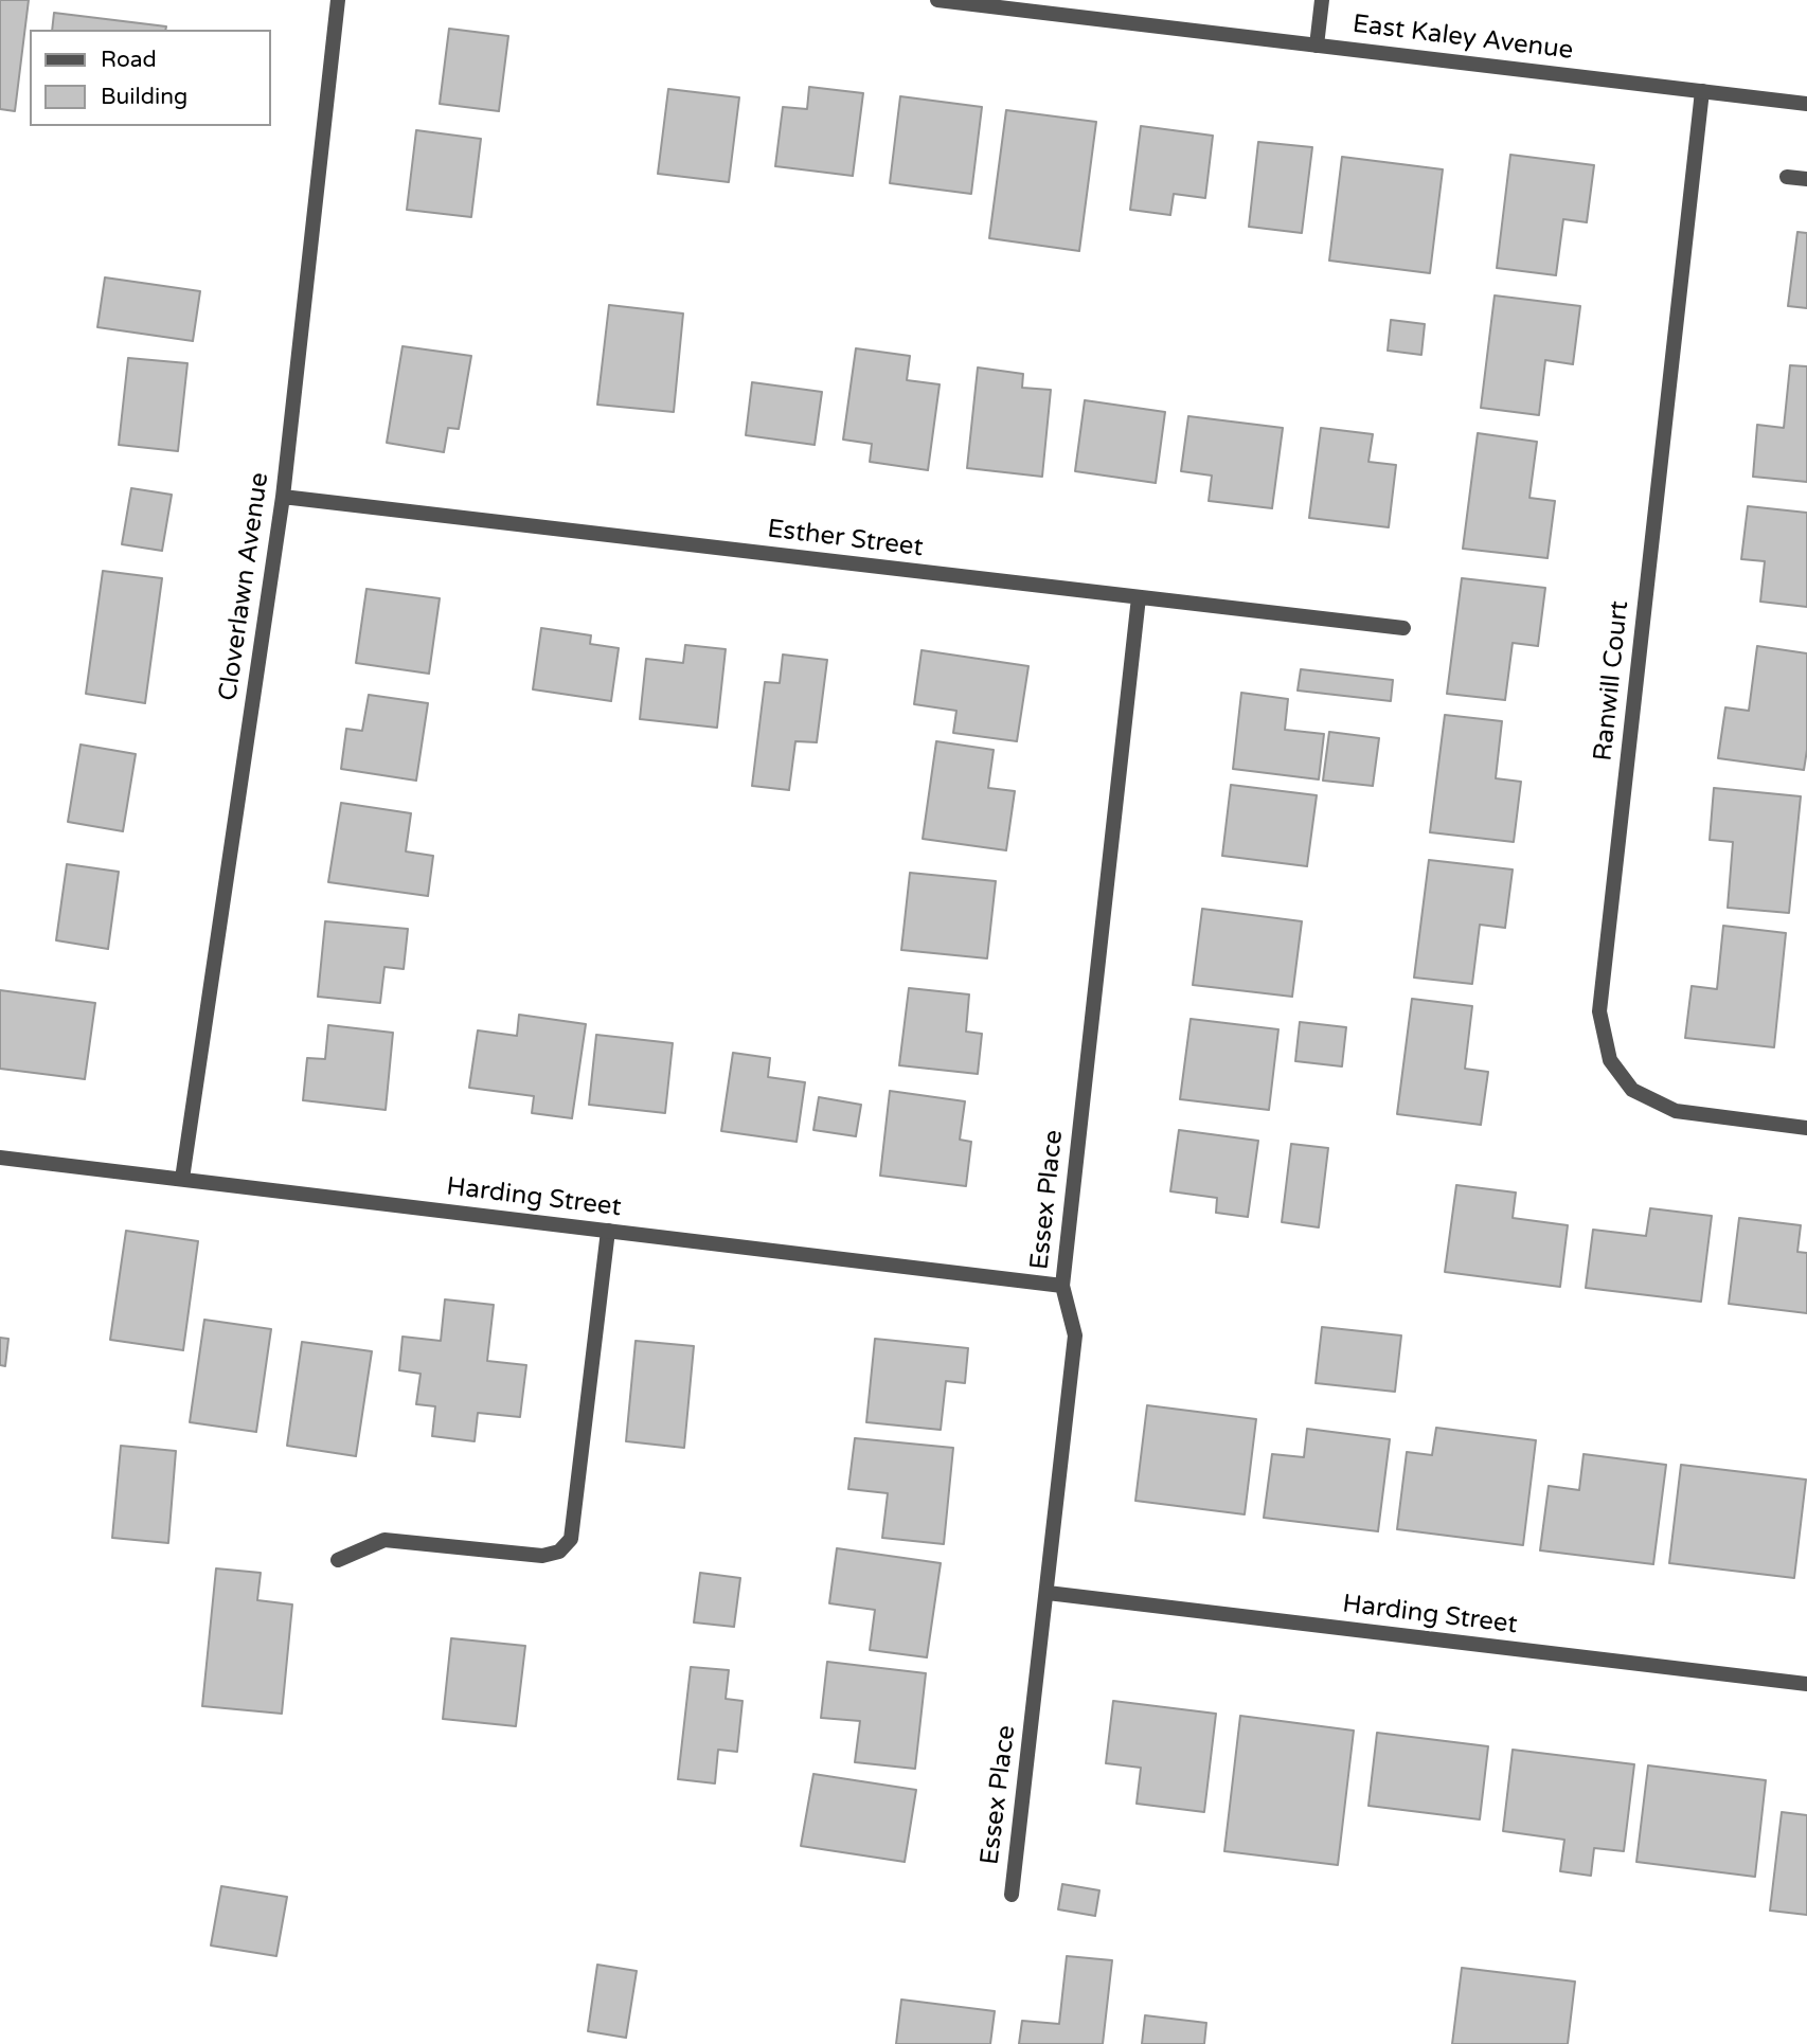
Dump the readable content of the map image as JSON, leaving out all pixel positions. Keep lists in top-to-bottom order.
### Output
{
  "streets": {
    "street": [
      "East Kaley Avenue",
      "Esther Street",
      "Cloverlawn Avenue",
      "Ranwill Court",
      "Harding Street",
      "Essex Place"
    ]
  },
  "crossings": [
    ["East Kaley Avenue", "Ranwill Court"],
    ["Esther Street", "Cloverlawn Avenue"],
    ["Esther Street", "Essex Place"],
    ["Cloverlawn Avenue", "Harding Street"],
    ["Harding Street", "Essex Place"]
  ],
  "legend": ["Road", "Building"]
}
